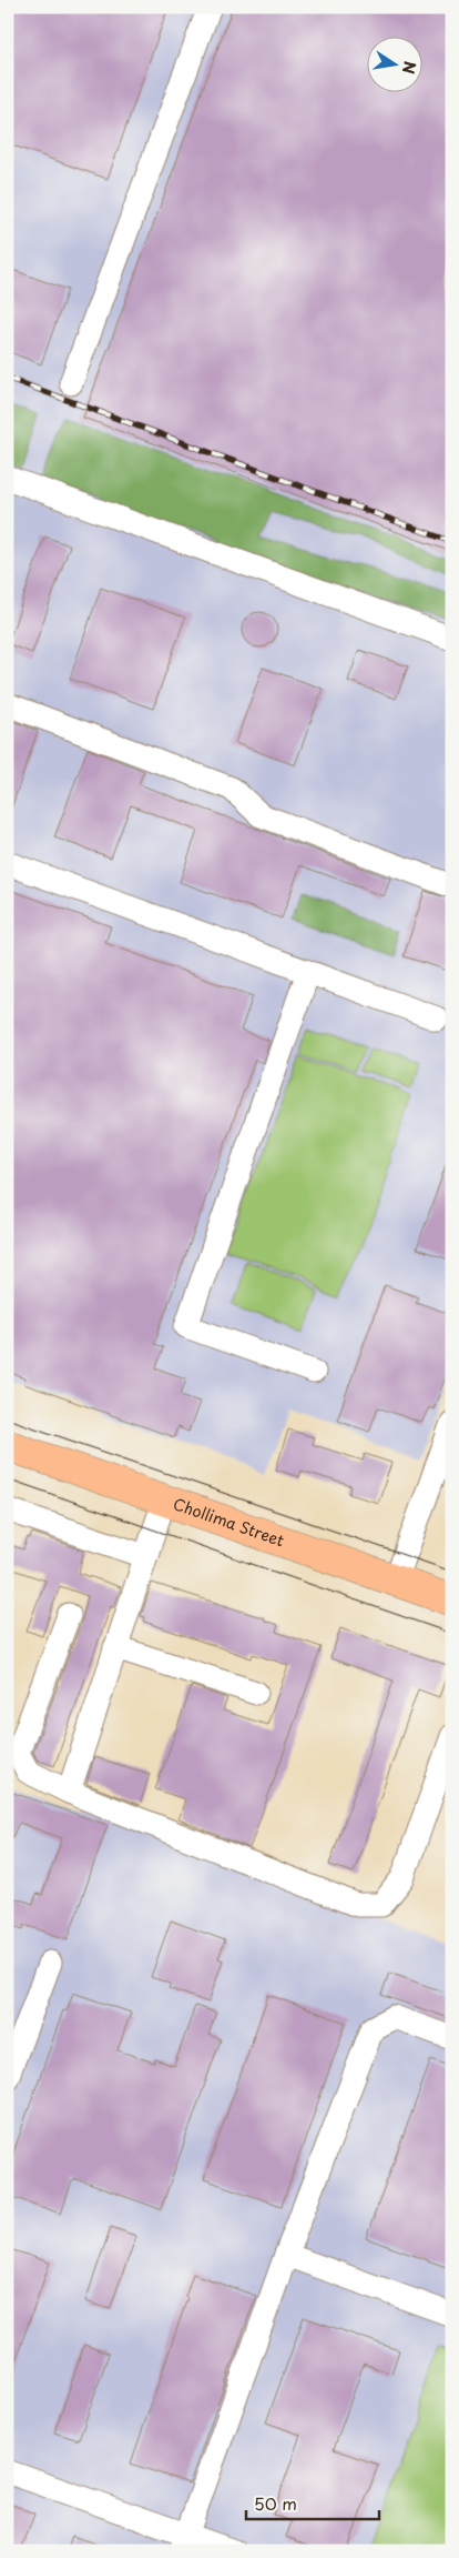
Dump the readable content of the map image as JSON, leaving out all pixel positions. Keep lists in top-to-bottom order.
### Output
{
  "streets": {
    "highway": ["Chollima Street"]
  },
  "scale_bar": "50 m",
  "north": "right"
}
